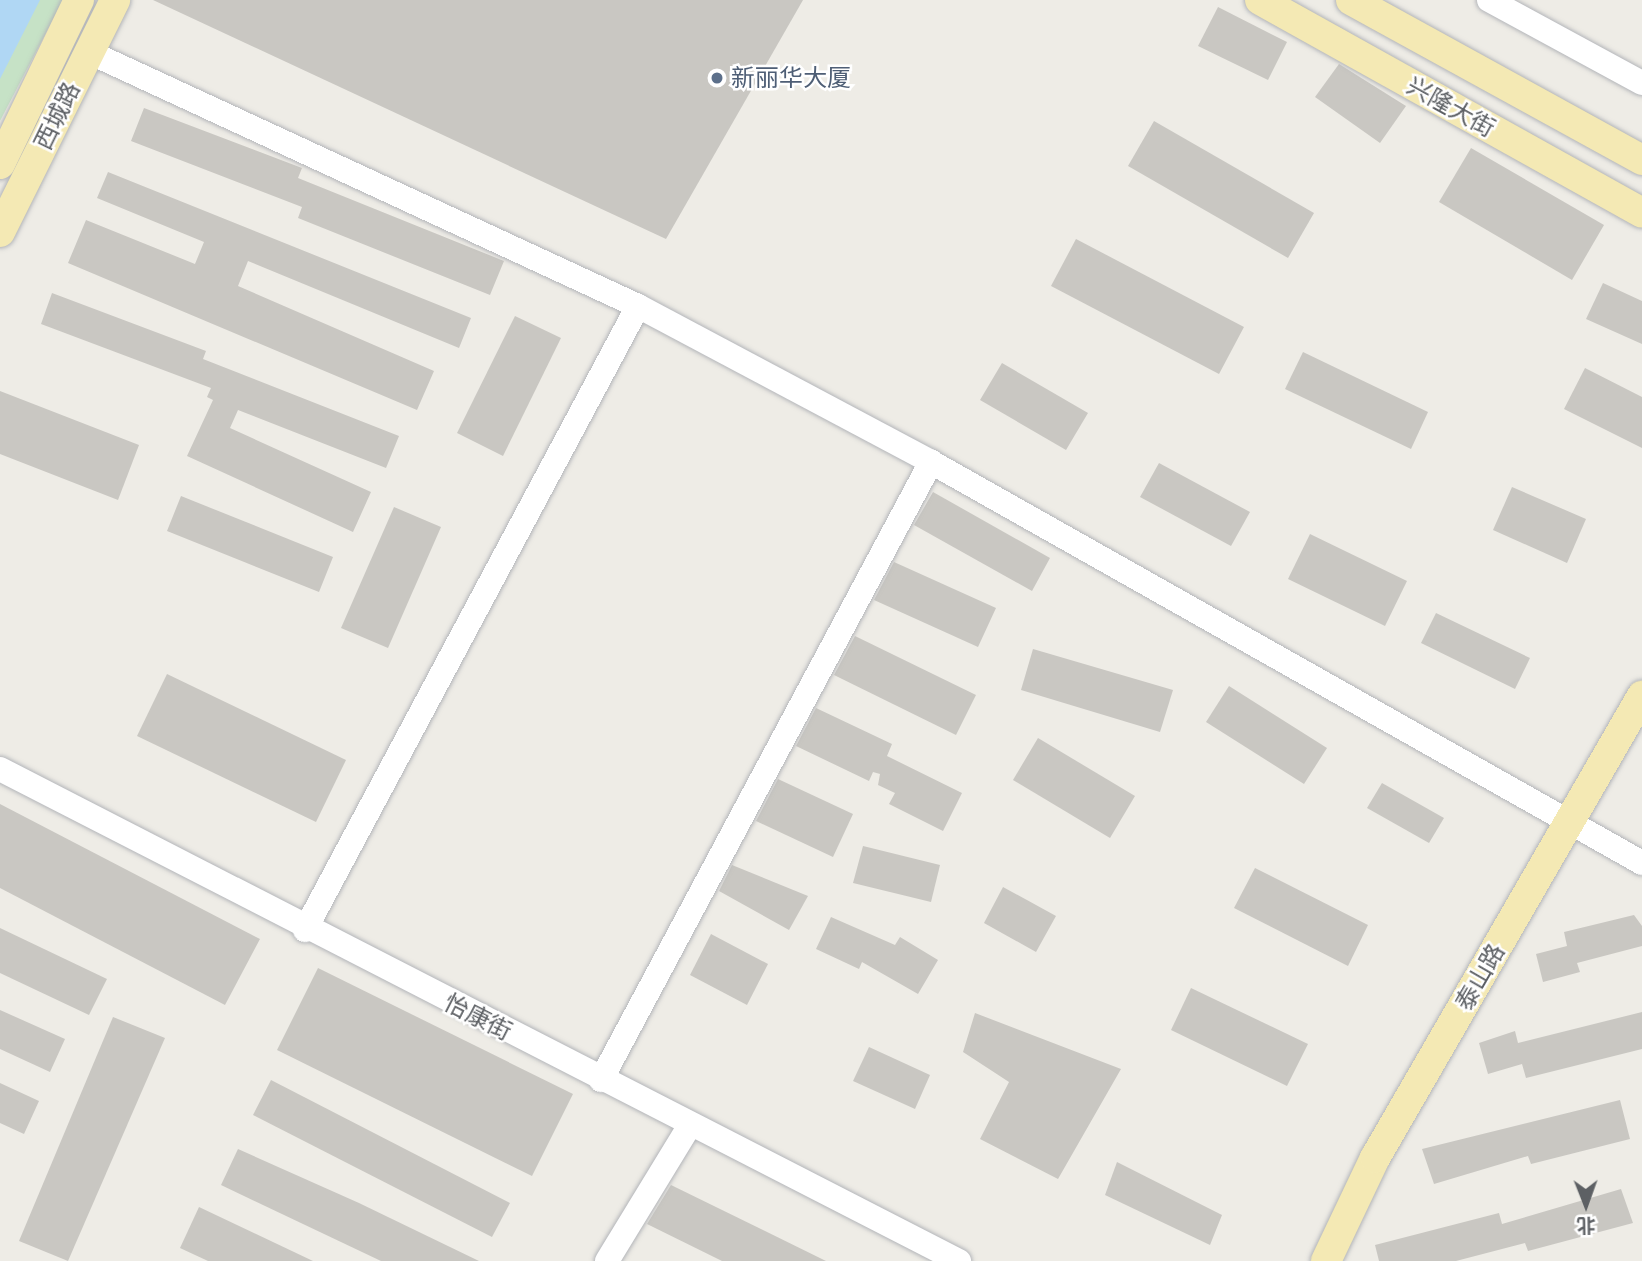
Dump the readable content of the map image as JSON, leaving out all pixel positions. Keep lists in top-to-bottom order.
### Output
{
  "streets": {
    "main road": ["兴隆大街", "西城路", "泰山路"],
    "street": ["怡康街"]
  },
  "places": ["新丽华大厦"],
  "north": "bottom"
}
